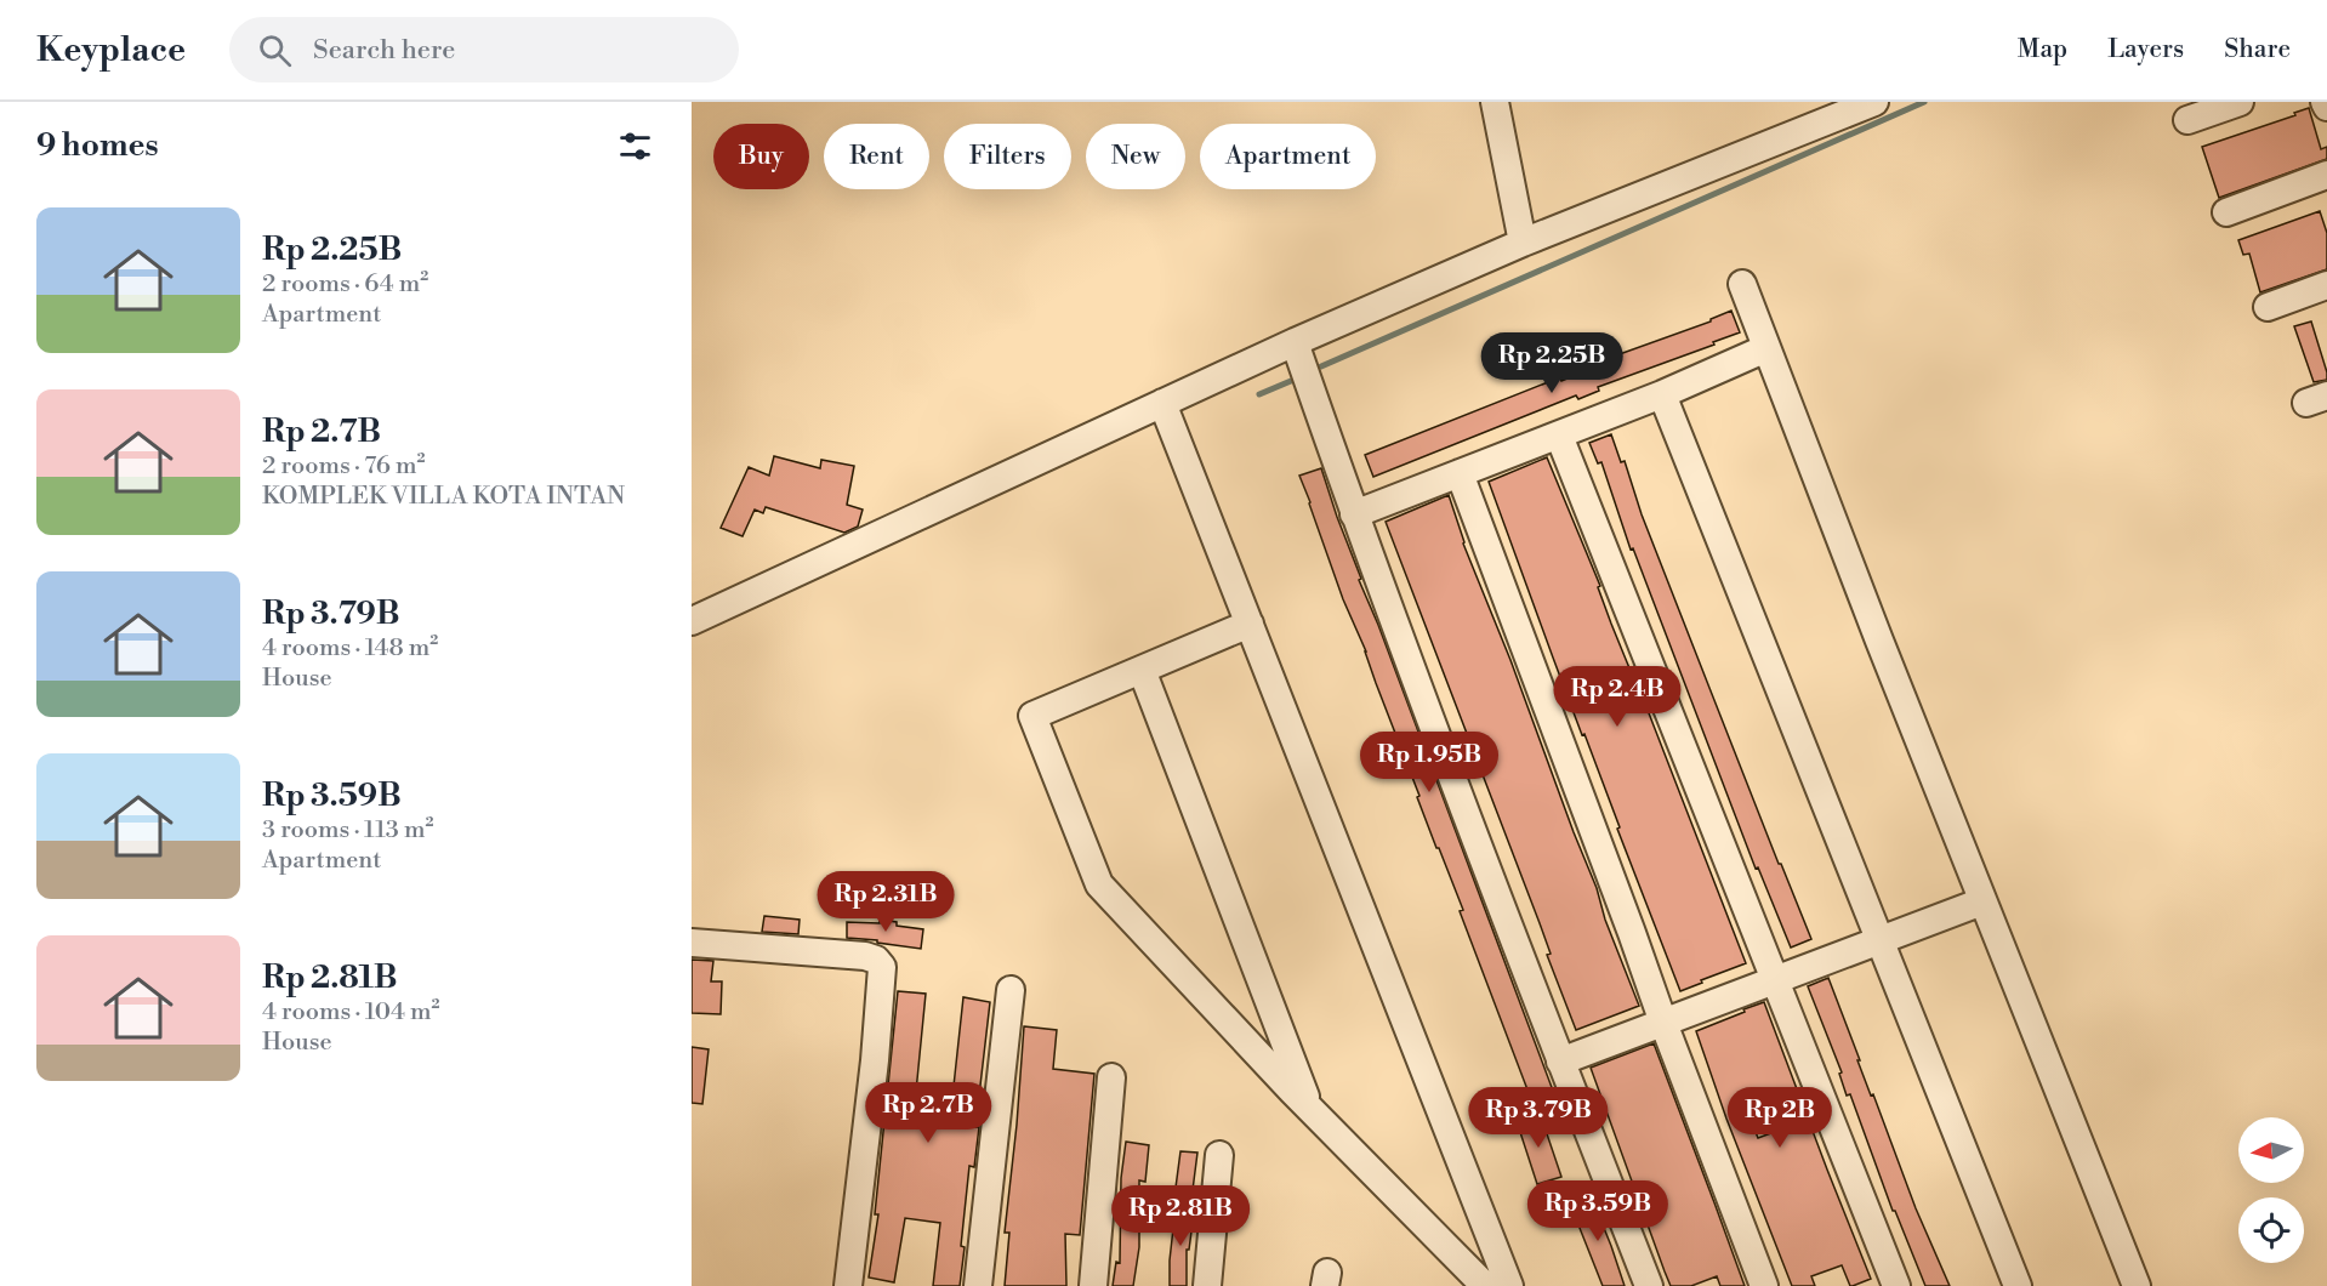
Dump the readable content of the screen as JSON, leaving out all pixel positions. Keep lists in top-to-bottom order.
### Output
{
  "north": "left",
  "page": {
    "header": "Keyplace",
    "search": "Search here",
    "nav": ["Map", "Layers", "Share"],
    "heading": "9 homes",
    "chip": [
      "Buy",
      "Rent",
      "Filters",
      "New",
      "Apartment"
    ],
    "list": [
      {
        "name": "Rp 2.25B",
        "note": "2 rooms · 64 m² · Apartment"
      },
      {
        "name": "Rp 2.7B",
        "note": "2 rooms · 76 m² · KOMPLEK VILLA KOTA INTAN"
      },
      {
        "name": "Rp 3.79B",
        "note": "4 rooms · 148 m² · House"
      },
      {
        "name": "Rp 3.59B",
        "note": "3 rooms · 113 m² · Apartment"
      },
      {
        "name": "Rp 2.81B",
        "note": "4 rooms · 104 m² · House"
      }
    ],
    "price": [
      "Rp 2.25B",
      "Rp 2.4B",
      "Rp 1.95B",
      "Rp 2.31B",
      "Rp 2.7B",
      "Rp 3.79B",
      "Rp 2B",
      "Rp 3.59B",
      "Rp 2.81B"
    ]
  }
}
